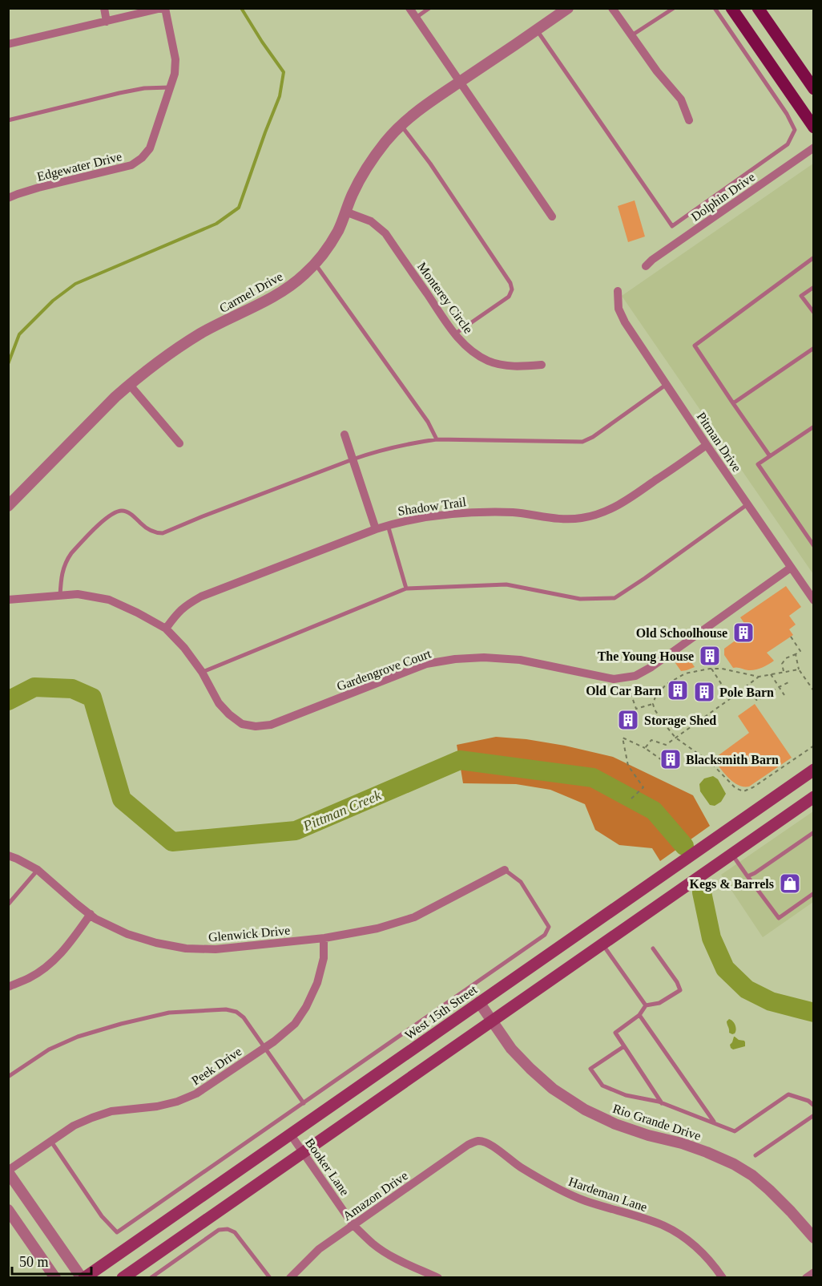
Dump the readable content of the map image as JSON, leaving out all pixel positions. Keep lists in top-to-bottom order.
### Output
{
  "streets": {
    "main road": ["West 15th Street"],
    "street": [
      "Edgewater Drive",
      "Dolphin Drive",
      "Carmel Drive",
      "Monterey Circle",
      "Pitman Drive",
      "Shadow Trail",
      "Gardengrove Court",
      "Glenwick Drive",
      "Peek Drive",
      "Rio Grande Drive",
      "Booker Lane",
      "Hardeman Lane",
      "Amazon Drive"
    ]
  },
  "crossings": [
    ["Carmel Drive", "Monterey Circle"],
    ["Pitman Drive", "Shadow Trail"],
    ["Pitman Drive", "Gardengrove Court"],
    ["Shadow Trail", "Gardengrove Court"],
    ["Glenwick Drive", "Peek Drive"],
    ["West 15th Street", "Rio Grande Drive"],
    ["West 15th Street", "Booker Lane"],
    ["Booker Lane", "Amazon Drive"],
    ["Hardeman Lane", "Amazon Drive"]
  ],
  "water": ["Pittman Creek"],
  "places": {
    "building": [
      "Old Schoolhouse",
      "The Young House",
      "Old Car Barn",
      "Pole Barn",
      "Storage Shed",
      "Blacksmith Barn"
    ],
    "shop": ["Kegs & Barrels"]
  },
  "scale_bar": "50 m"
}
